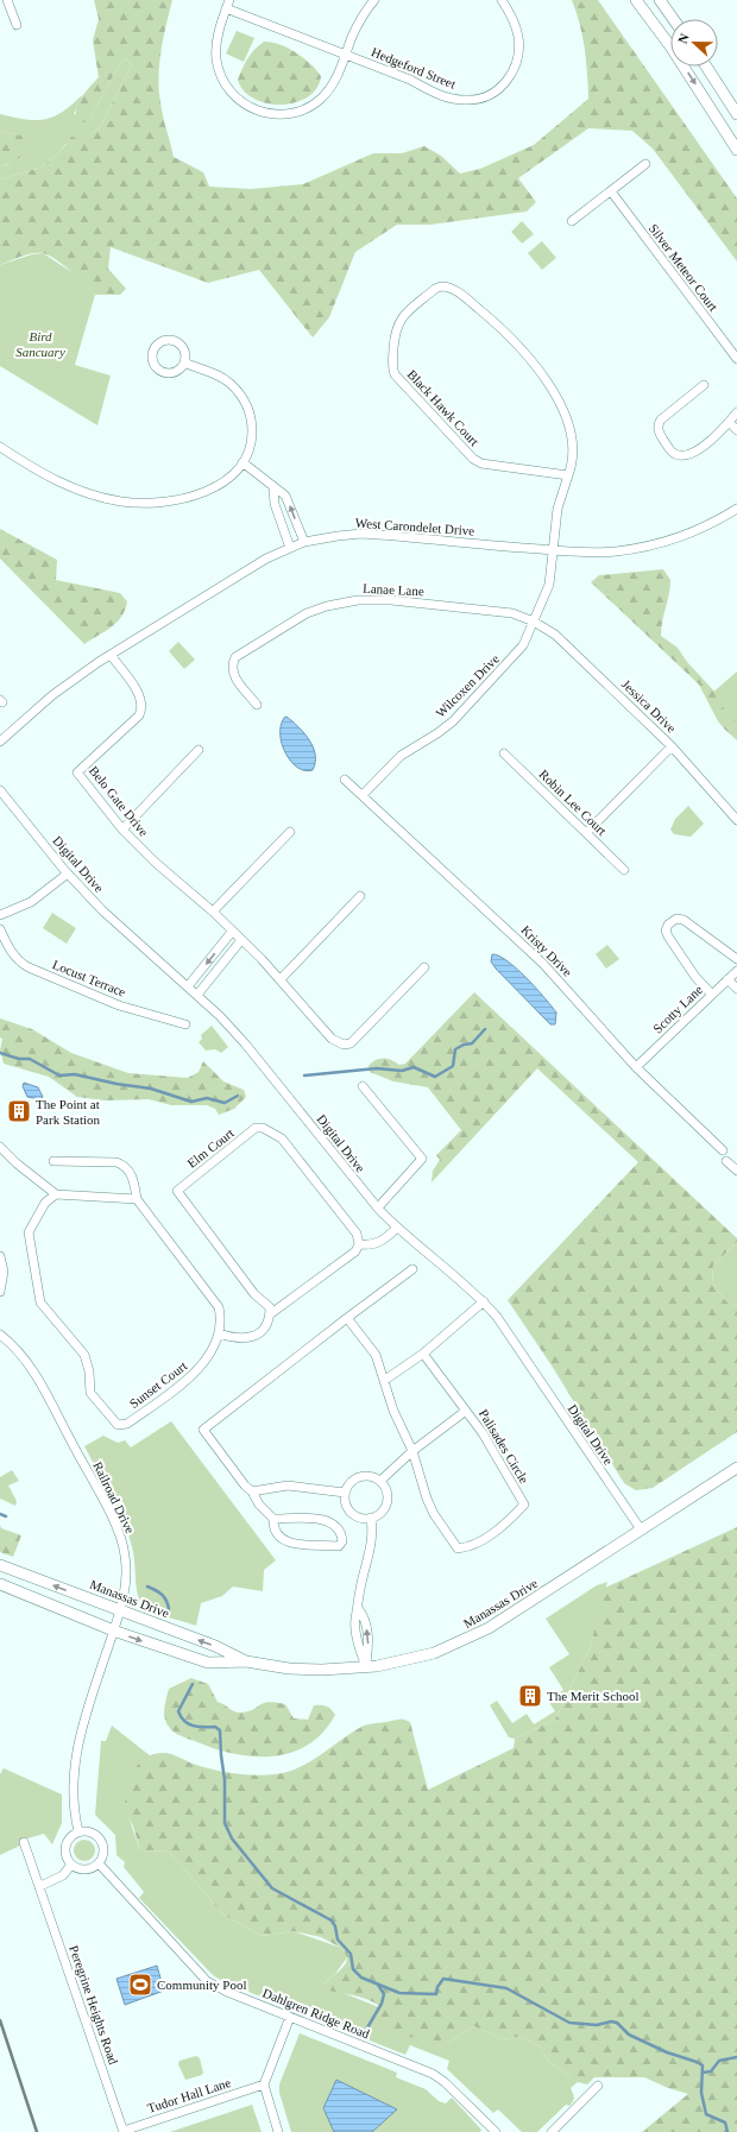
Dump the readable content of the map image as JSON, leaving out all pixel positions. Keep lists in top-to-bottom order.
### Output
{
  "streets": {
    "main road": ["Manassas Drive"],
    "street": [
      "Hedgeford Street",
      "Silver Meteor Court",
      "Black Hawk Court",
      "West Carondelet Drive",
      "Lanae Lane",
      "Wilcoxen Drive",
      "Jessica Drive",
      "Belo Gate Drive",
      "Robin Lee Court",
      "Digital Drive",
      "Kristy Drive",
      "Locust Terrace",
      "Scotty Lane",
      "Elm Court",
      "Sunset Court",
      "Palisades Circle",
      "Railroad Drive",
      "Peregrine Heights Road",
      "Dahlgren Ridge Road",
      "Tudor Hall Lane"
    ]
  },
  "crossings": [
    ["Black Hawk Court", "West Carondelet Drive"],
    ["Black Hawk Court", "Wilcoxen Drive"],
    ["West Carondelet Drive", "Wilcoxen Drive"],
    ["West Carondelet Drive", "Belo Gate Drive"],
    ["Lanae Lane", "Wilcoxen Drive"],
    ["Lanae Lane", "Jessica Drive"],
    ["Wilcoxen Drive", "Jessica Drive"],
    ["Wilcoxen Drive", "Kristy Drive"],
    ["Digital Drive", "Manassas Drive"],
    ["Kristy Drive", "Scotty Lane"],
    ["Railroad Drive", "Manassas Drive"],
    ["Railroad Drive", "Dahlgren Ridge Road"],
    ["Peregrine Heights Road", "Tudor Hall Lane"]
  ],
  "parks": ["Bird Sancuary"],
  "places": {
    "building": ["The Point at Park Station", "The Merit School"],
    "sports": ["Community Pool"]
  },
  "north": "left"
}
